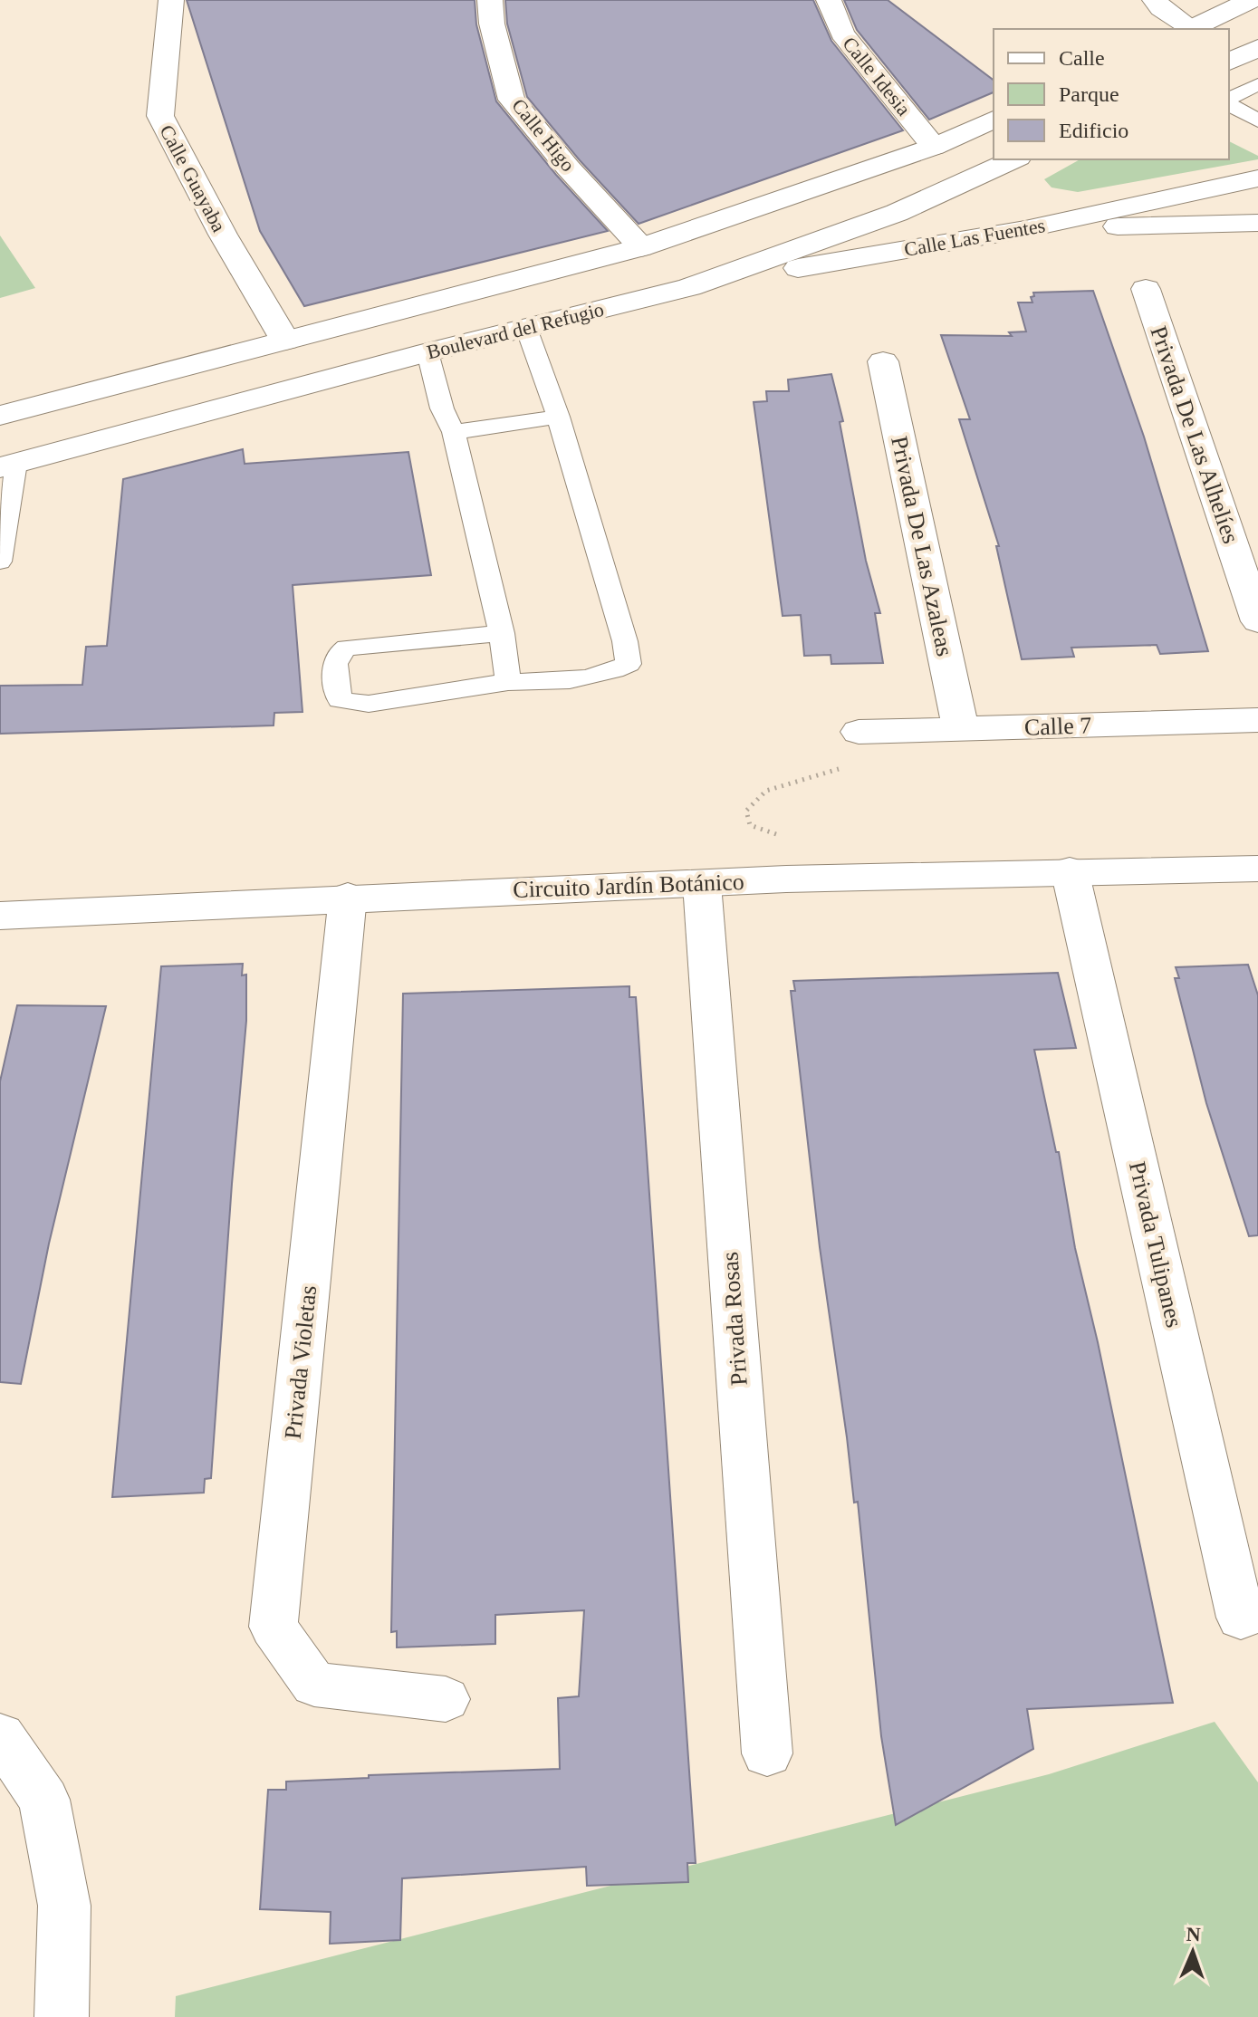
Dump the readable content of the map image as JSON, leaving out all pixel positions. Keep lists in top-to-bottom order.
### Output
{
  "streets": {
    "street": [
      "Calle Idesia",
      "Calle Higo",
      "Calle Guayaba",
      "Calle Las Fuentes",
      "Boulevard del Refugio",
      "Privada De Las Alhelíes",
      "Privada De Las Azaleas",
      "Calle 7",
      "Circuito Jardín Botánico",
      "Privada Tulipanes",
      "Privada Rosas",
      "Privada Violetas"
    ]
  },
  "crossings": [
    ["Calle Las Fuentes", "Boulevard del Refugio"],
    ["Privada De Las Azaleas", "Calle 7"],
    ["Circuito Jardín Botánico", "Privada Tulipanes"],
    ["Circuito Jardín Botánico", "Privada Rosas"],
    ["Circuito Jardín Botánico", "Privada Violetas"]
  ],
  "legend": ["Calle", "Parque", "Edificio"],
  "north": "top"
}
